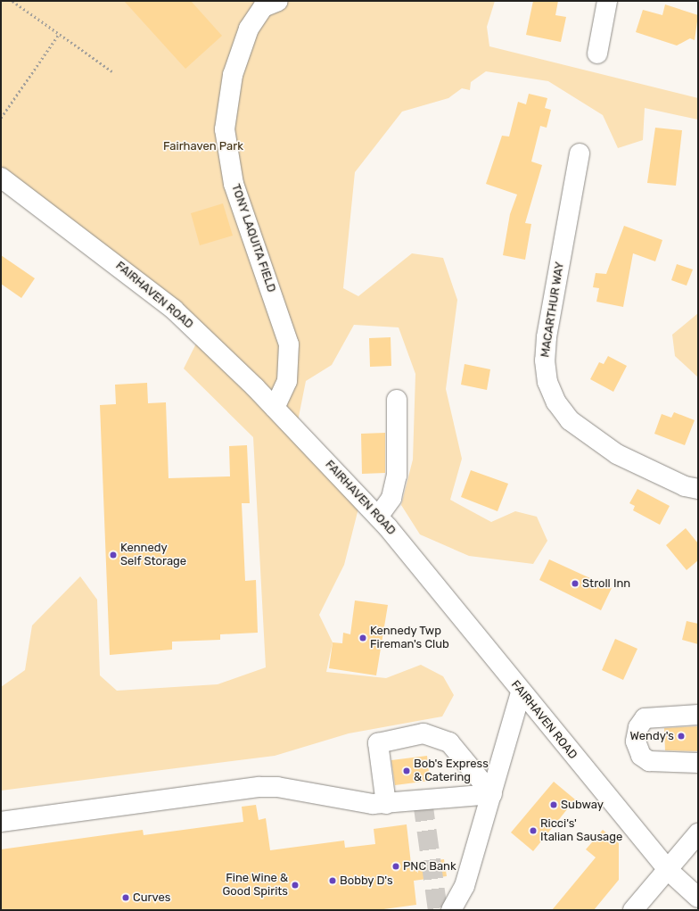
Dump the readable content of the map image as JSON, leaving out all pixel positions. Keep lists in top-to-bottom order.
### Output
{
  "streets": {
    "street": ["TONY LAQUITA FIELD", "FAIRHAVEN ROAD", "MACARTHUR WAY"]
  },
  "crossings": [
    ["TONY LAQUITA FIELD", "FAIRHAVEN ROAD"]
  ],
  "parks": ["Fairhaven Park"],
  "places": [
    "Kennedy Self Storage",
    "Stroll Inn",
    "Kennedy Twp Fireman's Club",
    "Wendy's",
    "Bob's Express & Catering",
    "Subway",
    "Ricci's' Italian Sausage",
    "PNC Bank",
    "Bobby D's",
    "Fine Wine & Good Spirits",
    "Curves"
  ]
}
